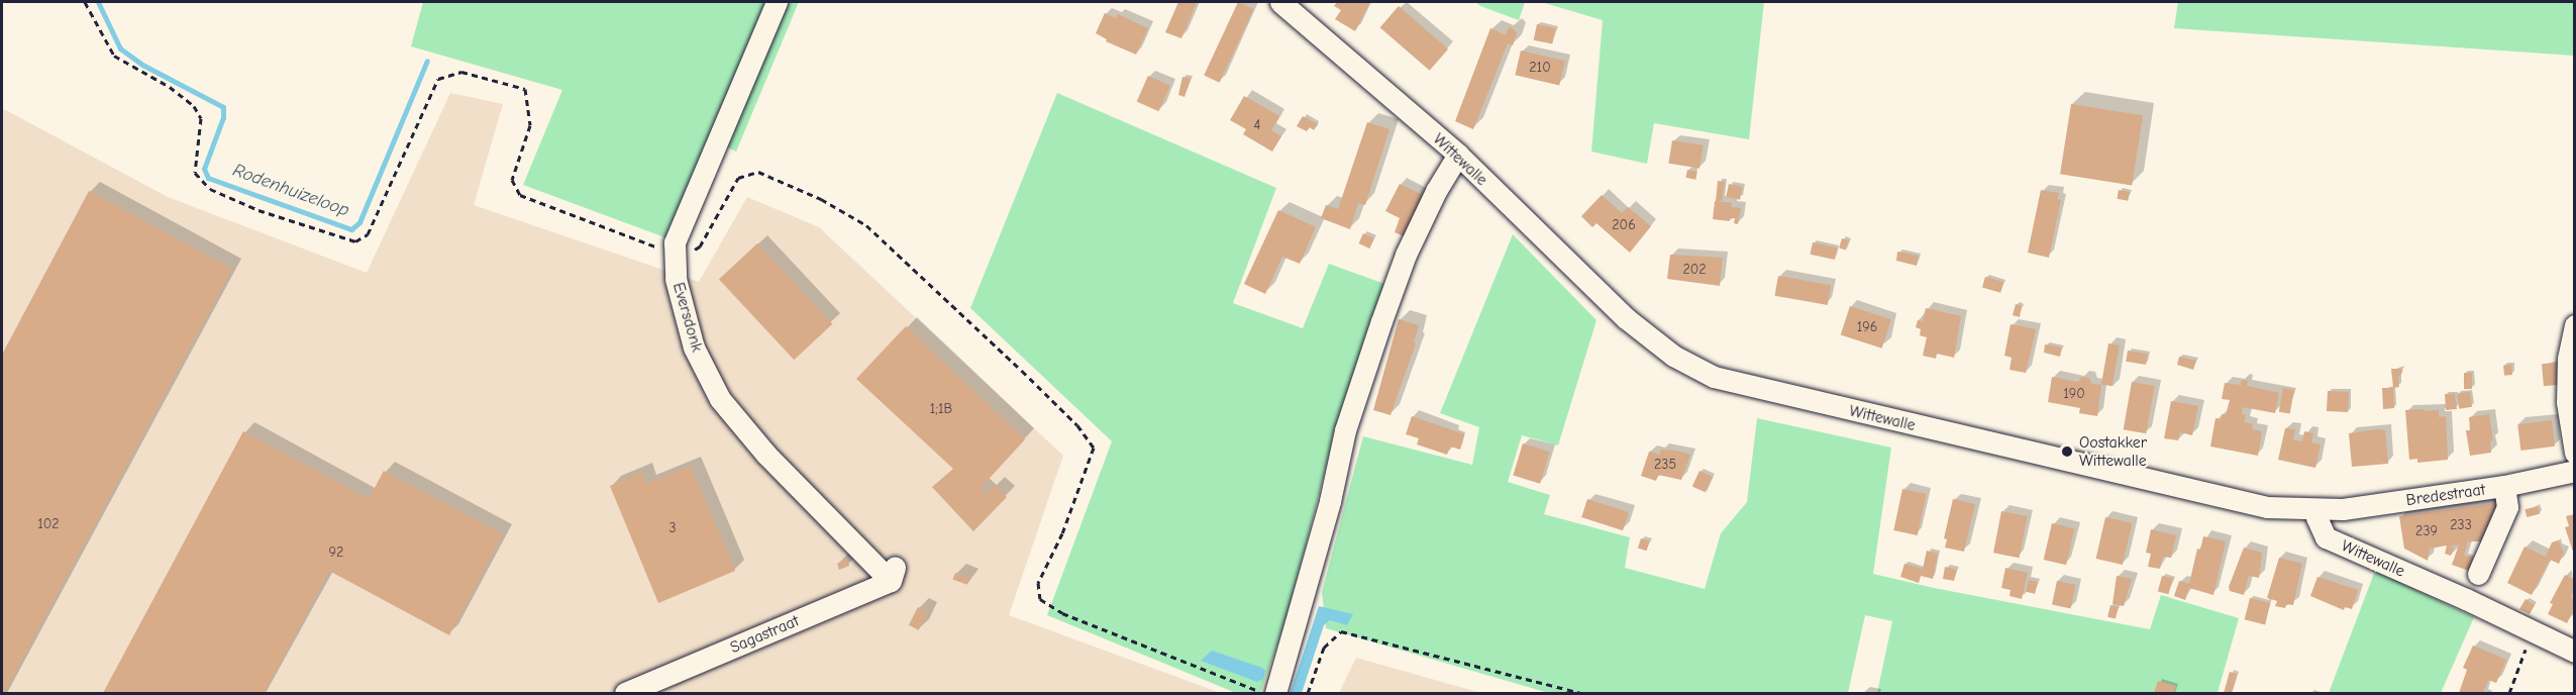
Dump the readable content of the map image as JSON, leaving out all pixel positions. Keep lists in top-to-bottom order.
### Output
{
  "streets": {
    "street": [
      "Wittewalle",
      "Eversdonk",
      "Bredestraat",
      "Sagastraat"
    ]
  },
  "crossings": [
    ["Wittewalle", "Bredestraat"],
    ["Eversdonk", "Sagastraat"]
  ],
  "water": ["Rodenhuizeloop"],
  "places": ["Oostakker Wittewalle"],
  "house_numbers": [
    "210",
    "4",
    "206",
    "202",
    "196",
    "190",
    "1;1B",
    "235",
    "102",
    "233",
    "3",
    "239",
    "92"
  ]
}
